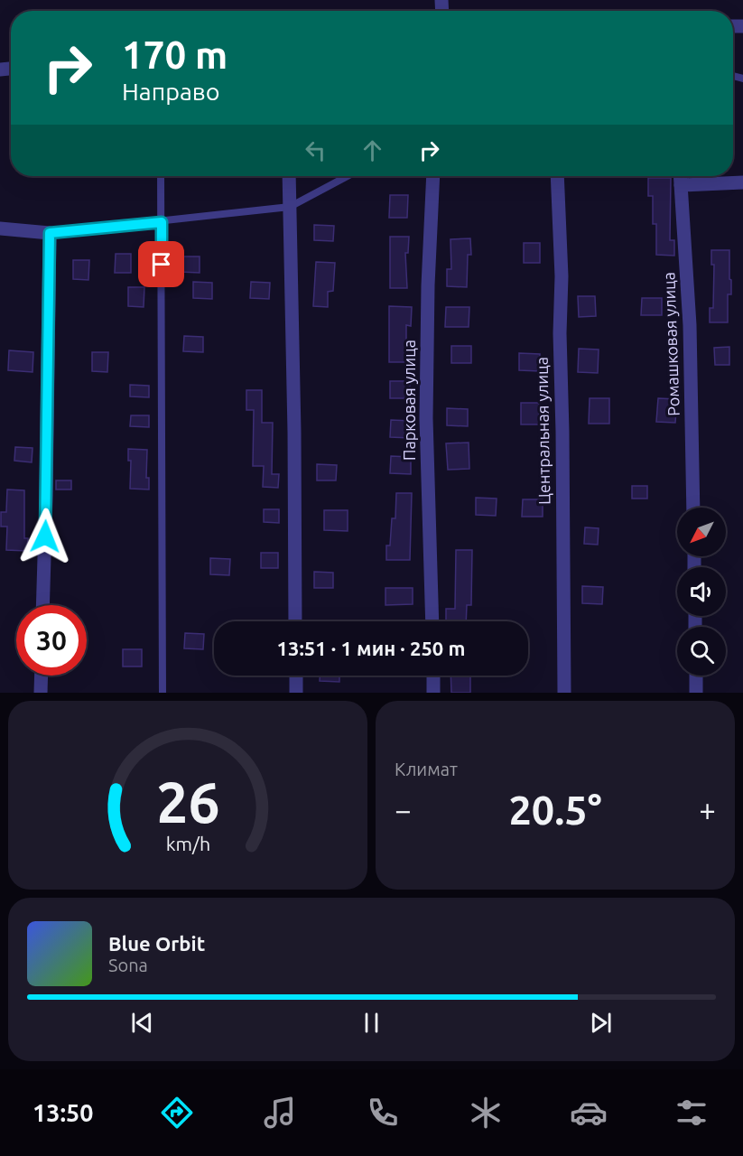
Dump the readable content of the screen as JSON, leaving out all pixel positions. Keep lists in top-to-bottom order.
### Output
{
  "streets": {
    "street": ["Ромашковая улица", "Парковая улица", "Центральная улица"]
  },
  "north": "bottom left",
  "page": {
    "turn": ["170 m", "Направо"],
    "limit": "30",
    "trip": "13:51 · 1 мин · 250 m",
    "tile": "Климат",
    "heat": ["−", "20.5°", "+"],
    "song": ["Blue Orbit", "Sona"],
    "tabs": "13:50",
    "gauge": ["26", "km/h"]
  }
}
